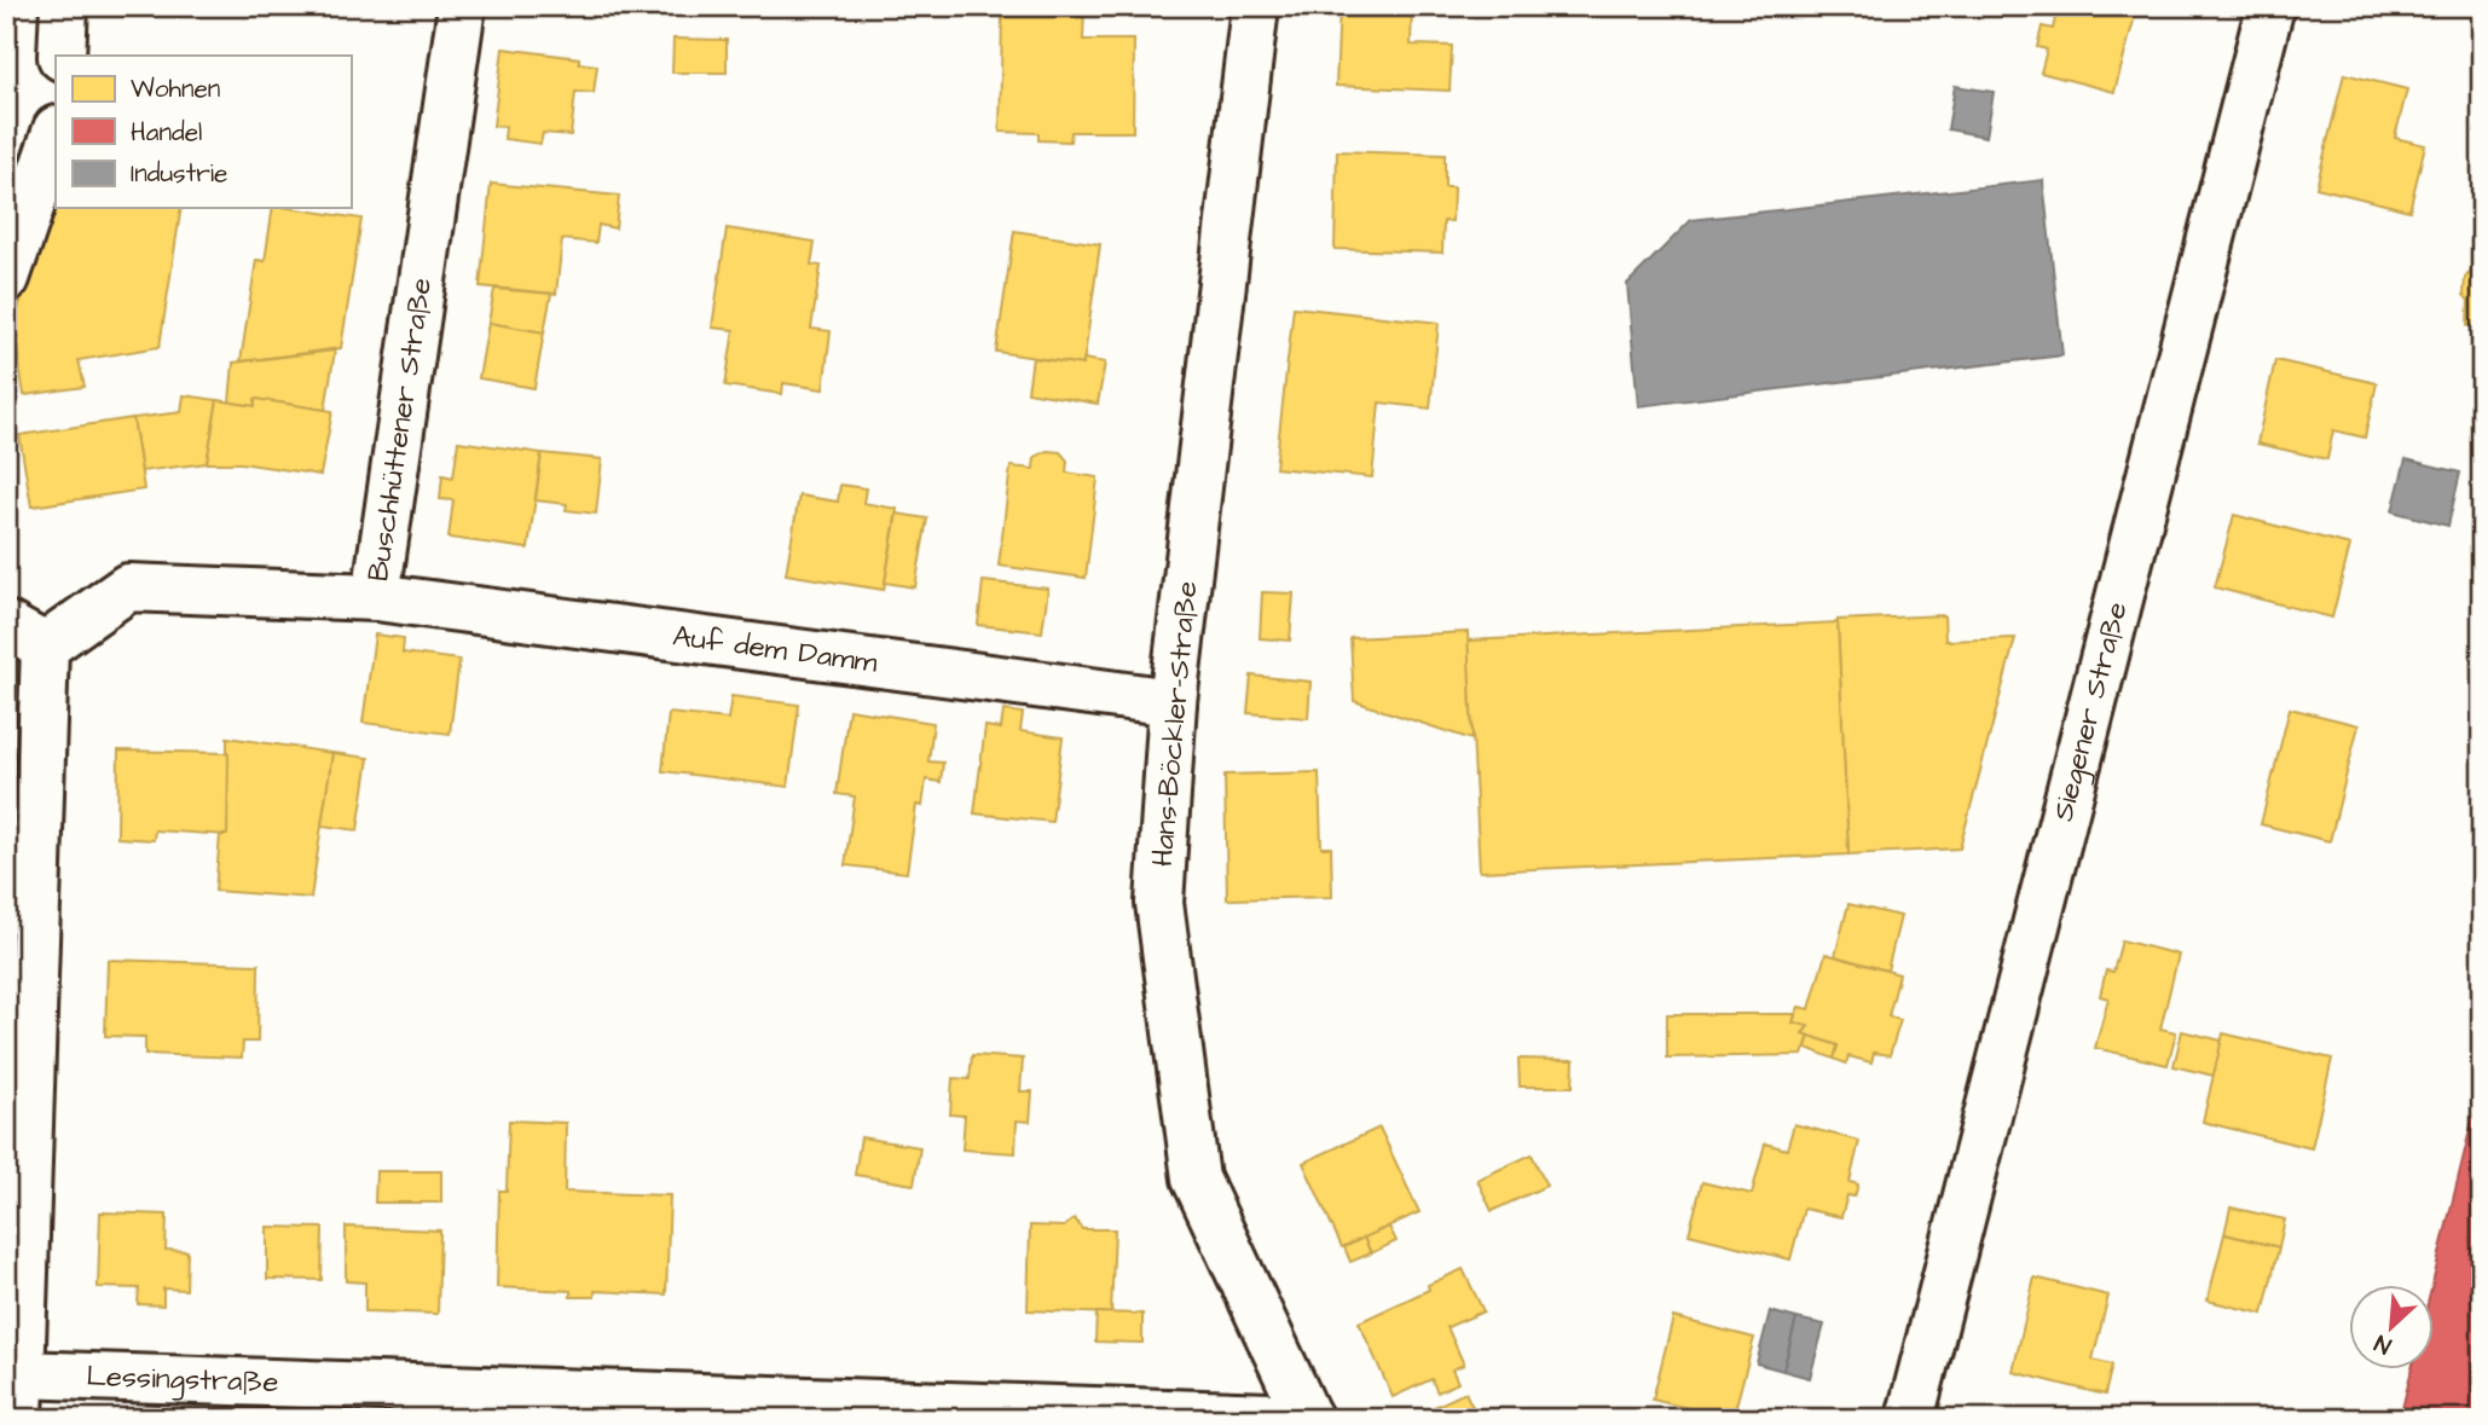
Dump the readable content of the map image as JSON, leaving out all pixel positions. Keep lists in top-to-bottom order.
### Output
{
  "streets": {
    "street": [
      "Buschhüttener Straße",
      "Auf dem Damm",
      "Siegener Straße",
      "Hans-Böckler-Straße",
      "Lessingstraße"
    ]
  },
  "crossings": [
    ["Buschhüttener Straße", "Auf dem Damm"],
    ["Buschhüttener Straße", "Lessingstraße"],
    ["Auf dem Damm", "Hans-Böckler-Straße"],
    ["Hans-Böckler-Straße", "Lessingstraße"]
  ],
  "legend": ["Wohnen", "Handel", "Industrie"],
  "north": "bottom left"
}
